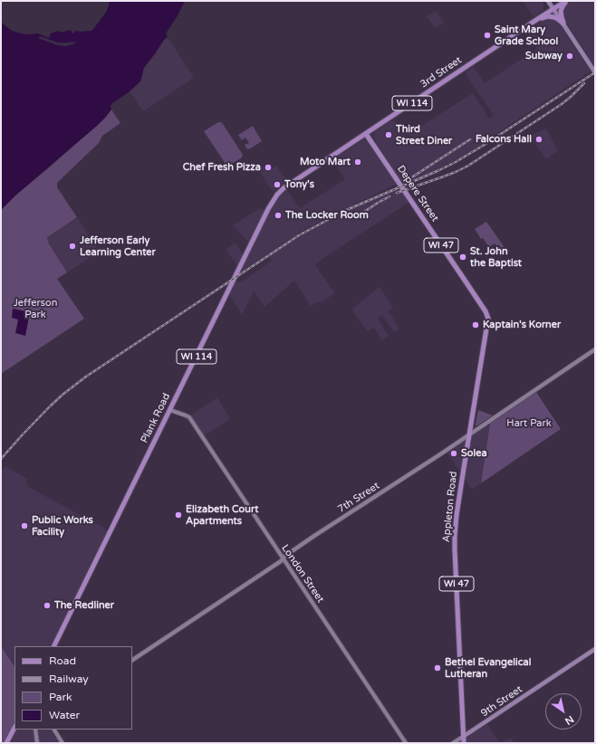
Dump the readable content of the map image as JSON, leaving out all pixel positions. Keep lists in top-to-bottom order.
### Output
{
  "streets": {
    "main road": [
      "3rd Street",
      "WI 114",
      "Depere Street",
      "WI 47",
      "Plank Road",
      "Appleton Road",
      "9th Street"
    ],
    "street": ["7th Street", "London Street"]
  },
  "crossings": [
    ["3rd Street", "Depere Street"],
    ["3rd Street", "Plank Road"],
    ["Depere Street", "Appleton Road"],
    ["Plank Road", "London Street"],
    ["7th Street", "Appleton Road"],
    ["7th Street", "London Street"],
    ["Appleton Road", "9th Street"]
  ],
  "parks": ["Jefferson Park", "Hart Park"],
  "places": [
    "Saint Mary Grade School",
    "Subway",
    "Third Street Diner",
    "Falcons Hall",
    "Moto Mart",
    "Chef Fresh Pizza",
    "Tony's",
    "The Locker Room",
    "Jefferson Early Learning Center",
    "St. John the Baptist",
    "Kaptain's Korner",
    "Solea",
    "Elizabeth Court Apartments",
    "Public Works Facility",
    "The Redliner",
    "Bethel Evangelical Lutheran"
  ],
  "legend": [
    "Road",
    "Railway",
    "Park",
    "Water"
  ],
  "north": "bottom right"
}
